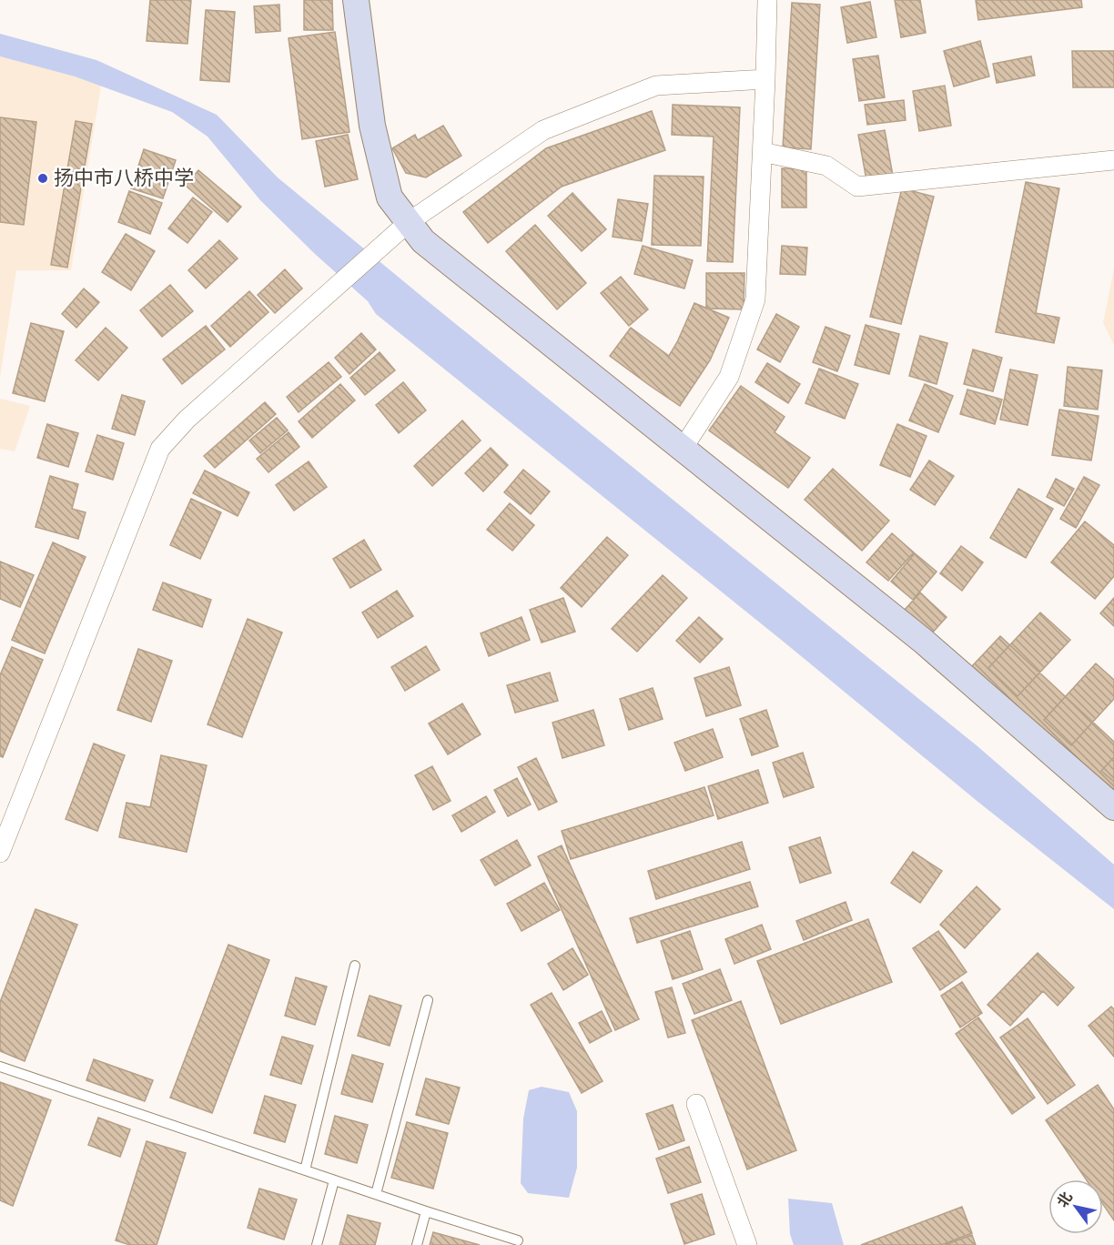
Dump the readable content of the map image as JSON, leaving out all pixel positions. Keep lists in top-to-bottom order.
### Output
{
  "places": ["扬中市八桥中学"],
  "north": "top left"
}
